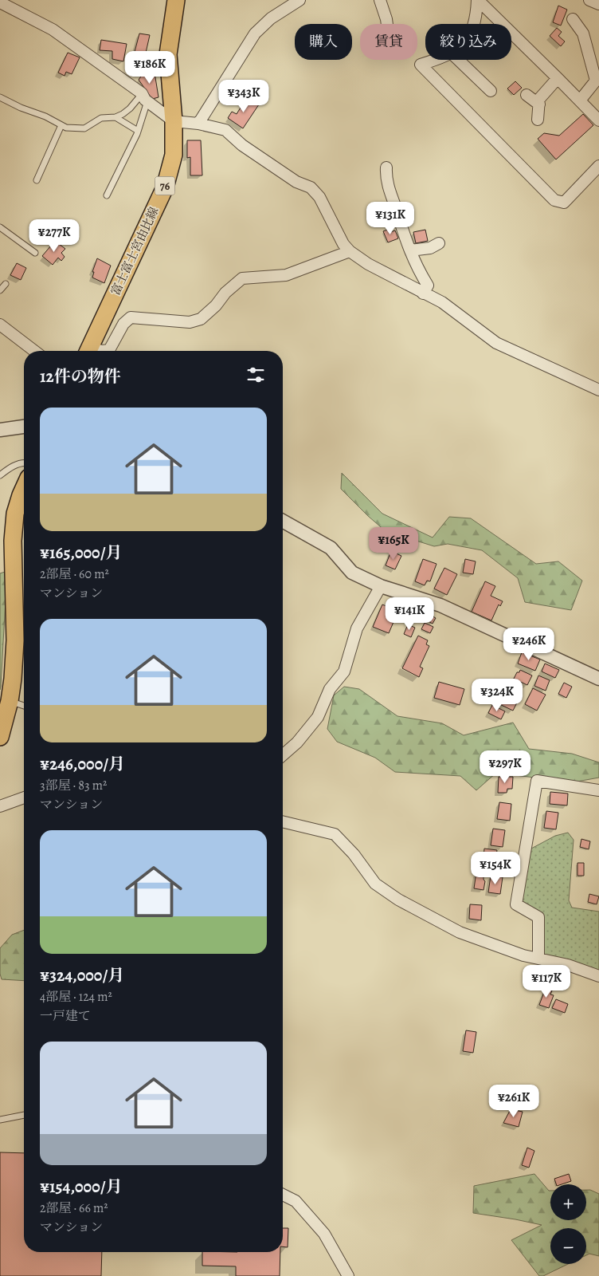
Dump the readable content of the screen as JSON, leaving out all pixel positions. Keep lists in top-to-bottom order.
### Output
{
  "streets": {
    "main road": ["76", "富士富士宮由比線"]
  },
  "page": {
    "chip": ["購入", "賃貸", "絞り込み"],
    "price": [
      "¥186K",
      "¥343K",
      "¥131K",
      "¥277K",
      "¥165K",
      "¥141K",
      "¥246K",
      "¥324K",
      "¥297K",
      "¥154K",
      "¥117K",
      "¥261K"
    ],
    "heading": "12件の物件",
    "list": [
      {
        "name": "¥165,000/月",
        "note": "2部屋 · 60 m² · マンション"
      },
      {
        "name": "¥246,000/月",
        "note": "3部屋 · 83 m² · マンション"
      },
      {
        "name": "¥324,000/月",
        "note": "4部屋 · 124 m² · 一戸建て"
      },
      {
        "name": "¥154,000/月",
        "note": "2部屋 · 66 m² · マンション"
      }
    ],
    "map_buttons": ["+", "−"]
  }
}
